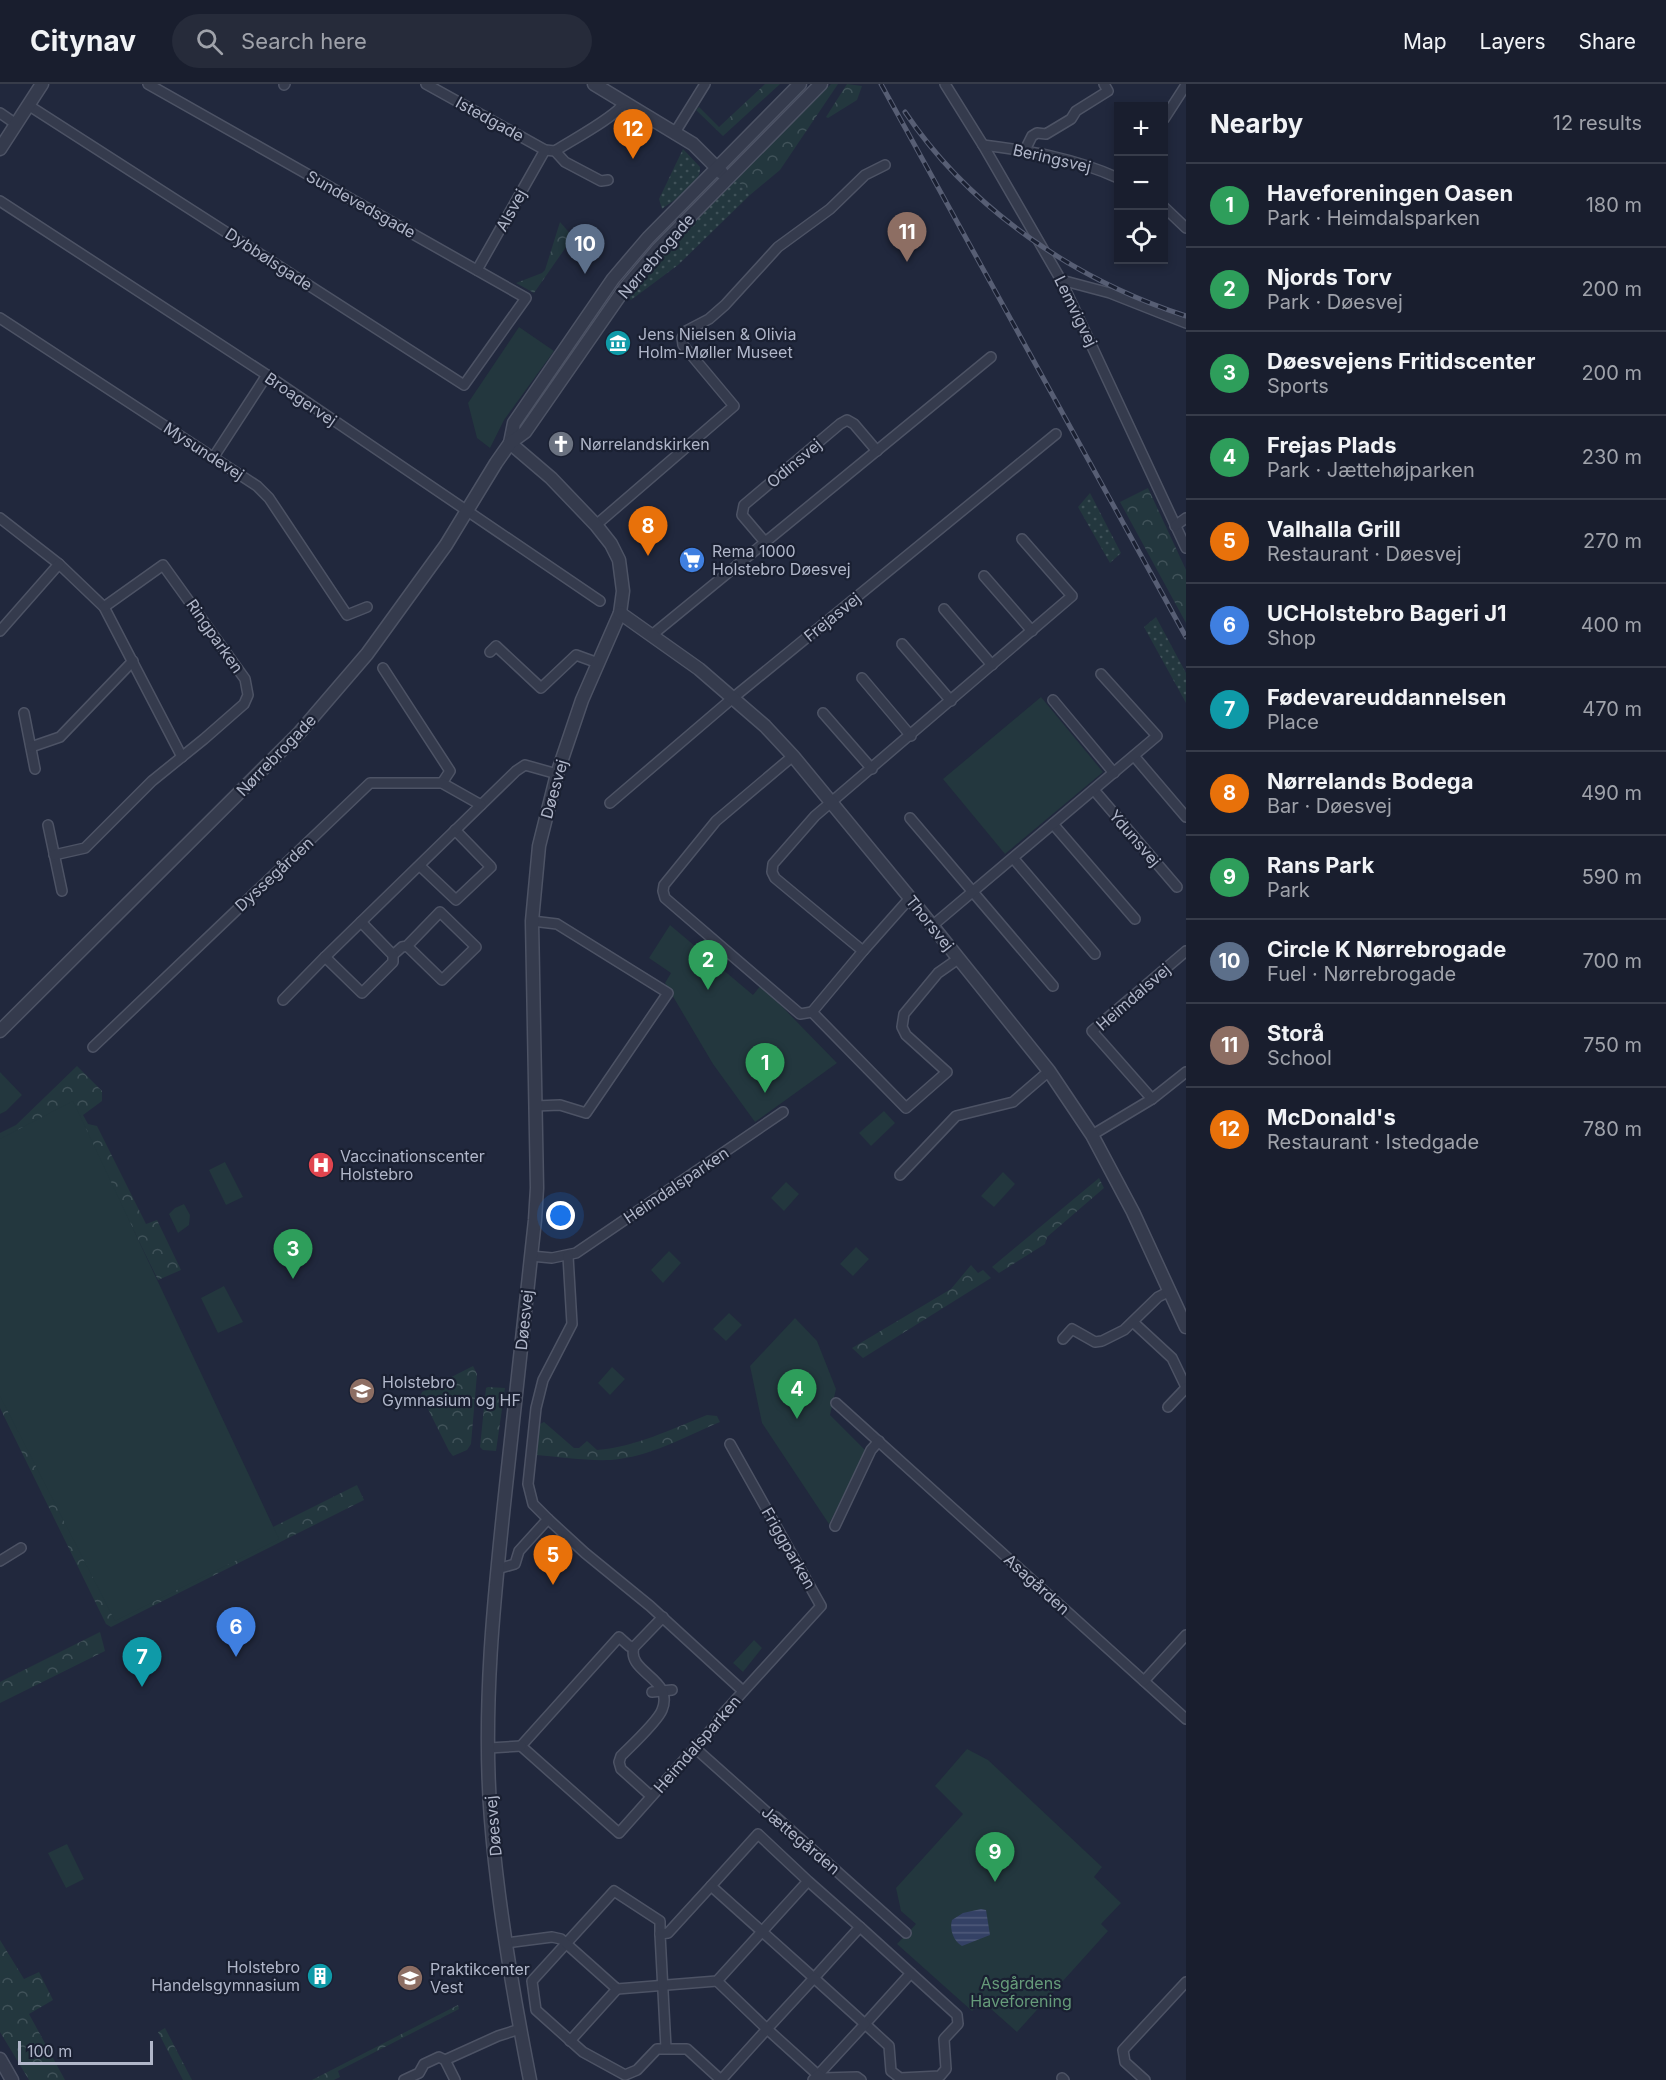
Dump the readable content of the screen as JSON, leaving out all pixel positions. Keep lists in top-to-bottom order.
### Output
{
  "streets": {
    "street": [
      "Istedgade",
      "Beringsvej",
      "Sundevedsgade",
      "Alsvej",
      "Nørrebrogade",
      "Dybbølsgade",
      "Lemvigvej",
      "Broagervej",
      "Mysundevej",
      "Odinsvej",
      "Frejasvej",
      "Ringparken",
      "Døesvej",
      "Ydunsvej",
      "Dyssegården",
      "Thorsvej",
      "Heimdalsvej",
      "Heimdalsparken",
      "Friggparken",
      "Asagården",
      "Jættegården"
    ]
  },
  "crossings": [
    ["Istedgade", "Alsvej"],
    ["Beringsvej", "Lemvigvej"],
    ["Sundevedsgade", "Alsvej"],
    ["Sundevedsgade", "Dybbølsgade"],
    ["Nørrebrogade", "Broagervej"],
    ["Nørrebrogade", "Døesvej"],
    ["Frejasvej", "Thorsvej"],
    ["Døesvej", "Thorsvej"],
    ["Døesvej", "Heimdalsparken"],
    ["Heimdalsparken", "Friggparken"],
    ["Heimdalsparken", "Jættegården"]
  ],
  "parks": ["Asgårdens Haveforening"],
  "places": {
    "museum": ["Jens Nielsen & Olivia Holm-Møller Museet"],
    "church": ["Nørrelandskirken"],
    "supermarket": ["Rema 1000 Holstebro Døesvej"],
    "hospital": ["Vaccinationscenter Holstebro"],
    "school or university": ["Holstebro Gymnasium og HF", "Praktikcenter Vest"],
    "building": ["Holstebro Handelsgymnasium"]
  },
  "scale_bar": "100 m",
  "page": {
    "header": "Citynav",
    "search": "Search here",
    "nav": ["Map", "Layers", "Share"],
    "heading": ["Nearby", "12 results"],
    "map_buttons": ["+", "−"],
    "pins": [
      "12",
      "11",
      "10",
      "8",
      "2",
      "1",
      "3",
      "4",
      "5",
      "6",
      "7",
      "9"
    ],
    "list": [
      {
        "mark": "1",
        "name": "Haveforeningen Oasen",
        "note": "Park · Heimdalsparken",
        "value": "180 m"
      },
      {
        "mark": "2",
        "name": "Njords Torv",
        "note": "Park · Døesvej",
        "value": "200 m"
      },
      {
        "mark": "3",
        "name": "Døesvejens Fritidscenter",
        "note": "Sports",
        "value": "200 m"
      },
      {
        "mark": "4",
        "name": "Frejas Plads",
        "note": "Park · Jættehøjparken",
        "value": "230 m"
      },
      {
        "mark": "5",
        "name": "Valhalla Grill",
        "note": "Restaurant · Døesvej",
        "value": "270 m"
      },
      {
        "mark": "6",
        "name": "UCHolstebro Bageri J1",
        "note": "Shop",
        "value": "400 m"
      },
      {
        "mark": "7",
        "name": "Fødevareuddannelsen",
        "note": "Place",
        "value": "470 m"
      },
      {
        "mark": "8",
        "name": "Nørrelands Bodega",
        "note": "Bar · Døesvej",
        "value": "490 m"
      },
      {
        "mark": "9",
        "name": "Rans Park",
        "note": "Park",
        "value": "590 m"
      },
      {
        "mark": "10",
        "name": "Circle K Nørrebrogade",
        "note": "Fuel · Nørrebrogade",
        "value": "700 m"
      },
      {
        "mark": "11",
        "name": "Storå",
        "note": "School",
        "value": "750 m"
      },
      {
        "mark": "12",
        "name": "McDonald's",
        "note": "Restaurant · Istedgade",
        "value": "780 m"
      }
    ],
    "scale": "100 m"
  }
}
